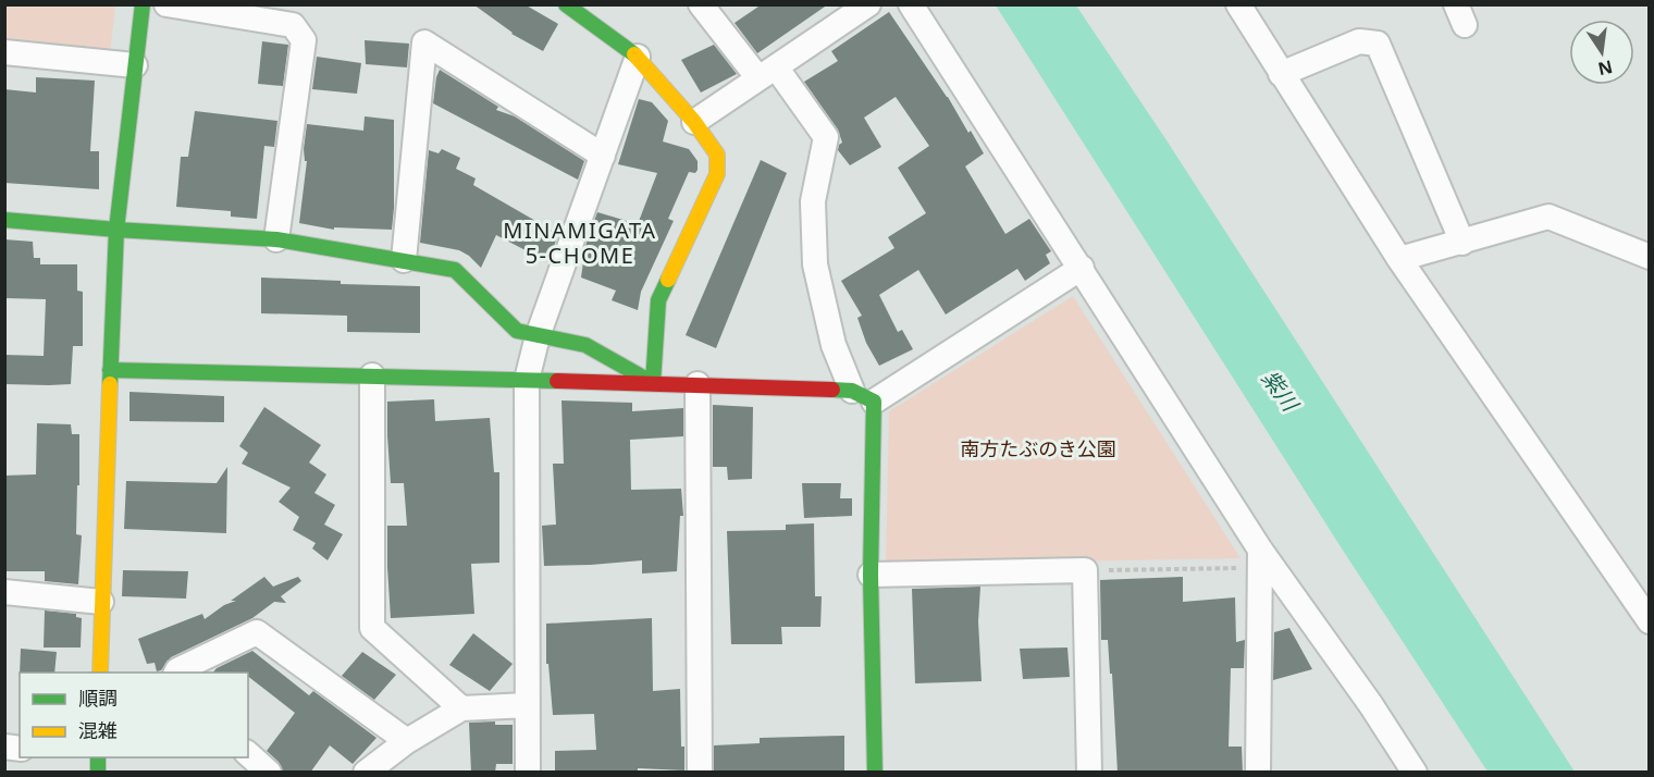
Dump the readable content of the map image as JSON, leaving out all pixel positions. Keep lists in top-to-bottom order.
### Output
{
  "districts": ["MINAMIGATA 5-CHOME"],
  "water": ["紫川"],
  "parks": ["南方たぶのき公園"],
  "legend": ["順調", "混雑"],
  "north": "bottom"
}
